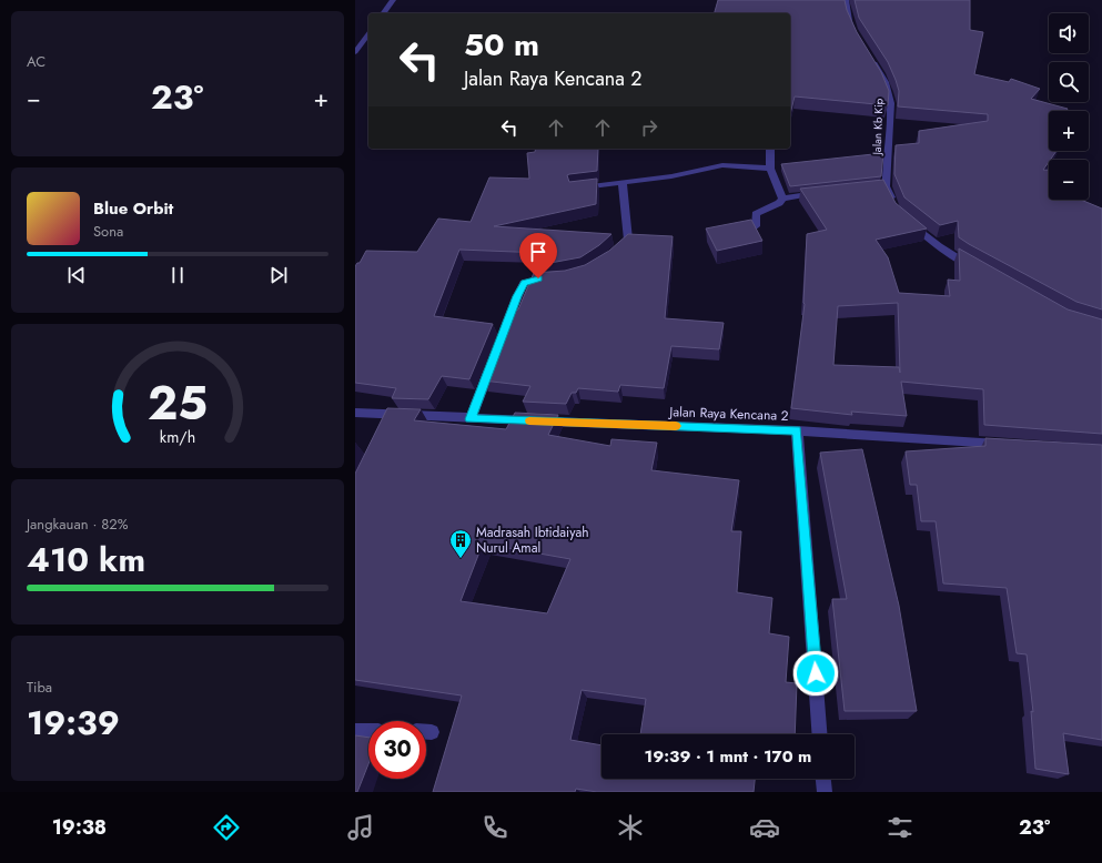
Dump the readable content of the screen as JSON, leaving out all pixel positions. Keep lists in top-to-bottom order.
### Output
{
  "streets": {
    "street": ["Jalan Kb Kip", "Jalan Raya Kencana 2"]
  },
  "places": {
    "building": ["Madrasah Ibtidaiyah Nurul Amal"]
  },
  "page": {
    "tile": [
      "AC",
      ["Jangkauan · 82%", "410 km"],
      ["Tiba", "19:39"]
    ],
    "map_buttons": ["+", "−"],
    "turn": ["50 m", "Jalan Raya Kencana 2"],
    "heat": ["−", "23°", "+"],
    "song": ["Blue Orbit", "Sona"],
    "limit": "30",
    "trip": "19:39 · 1 mnt · 170 m",
    "tabs": ["19:38", "23°"],
    "gauge": ["25", "km/h"]
  }
}
